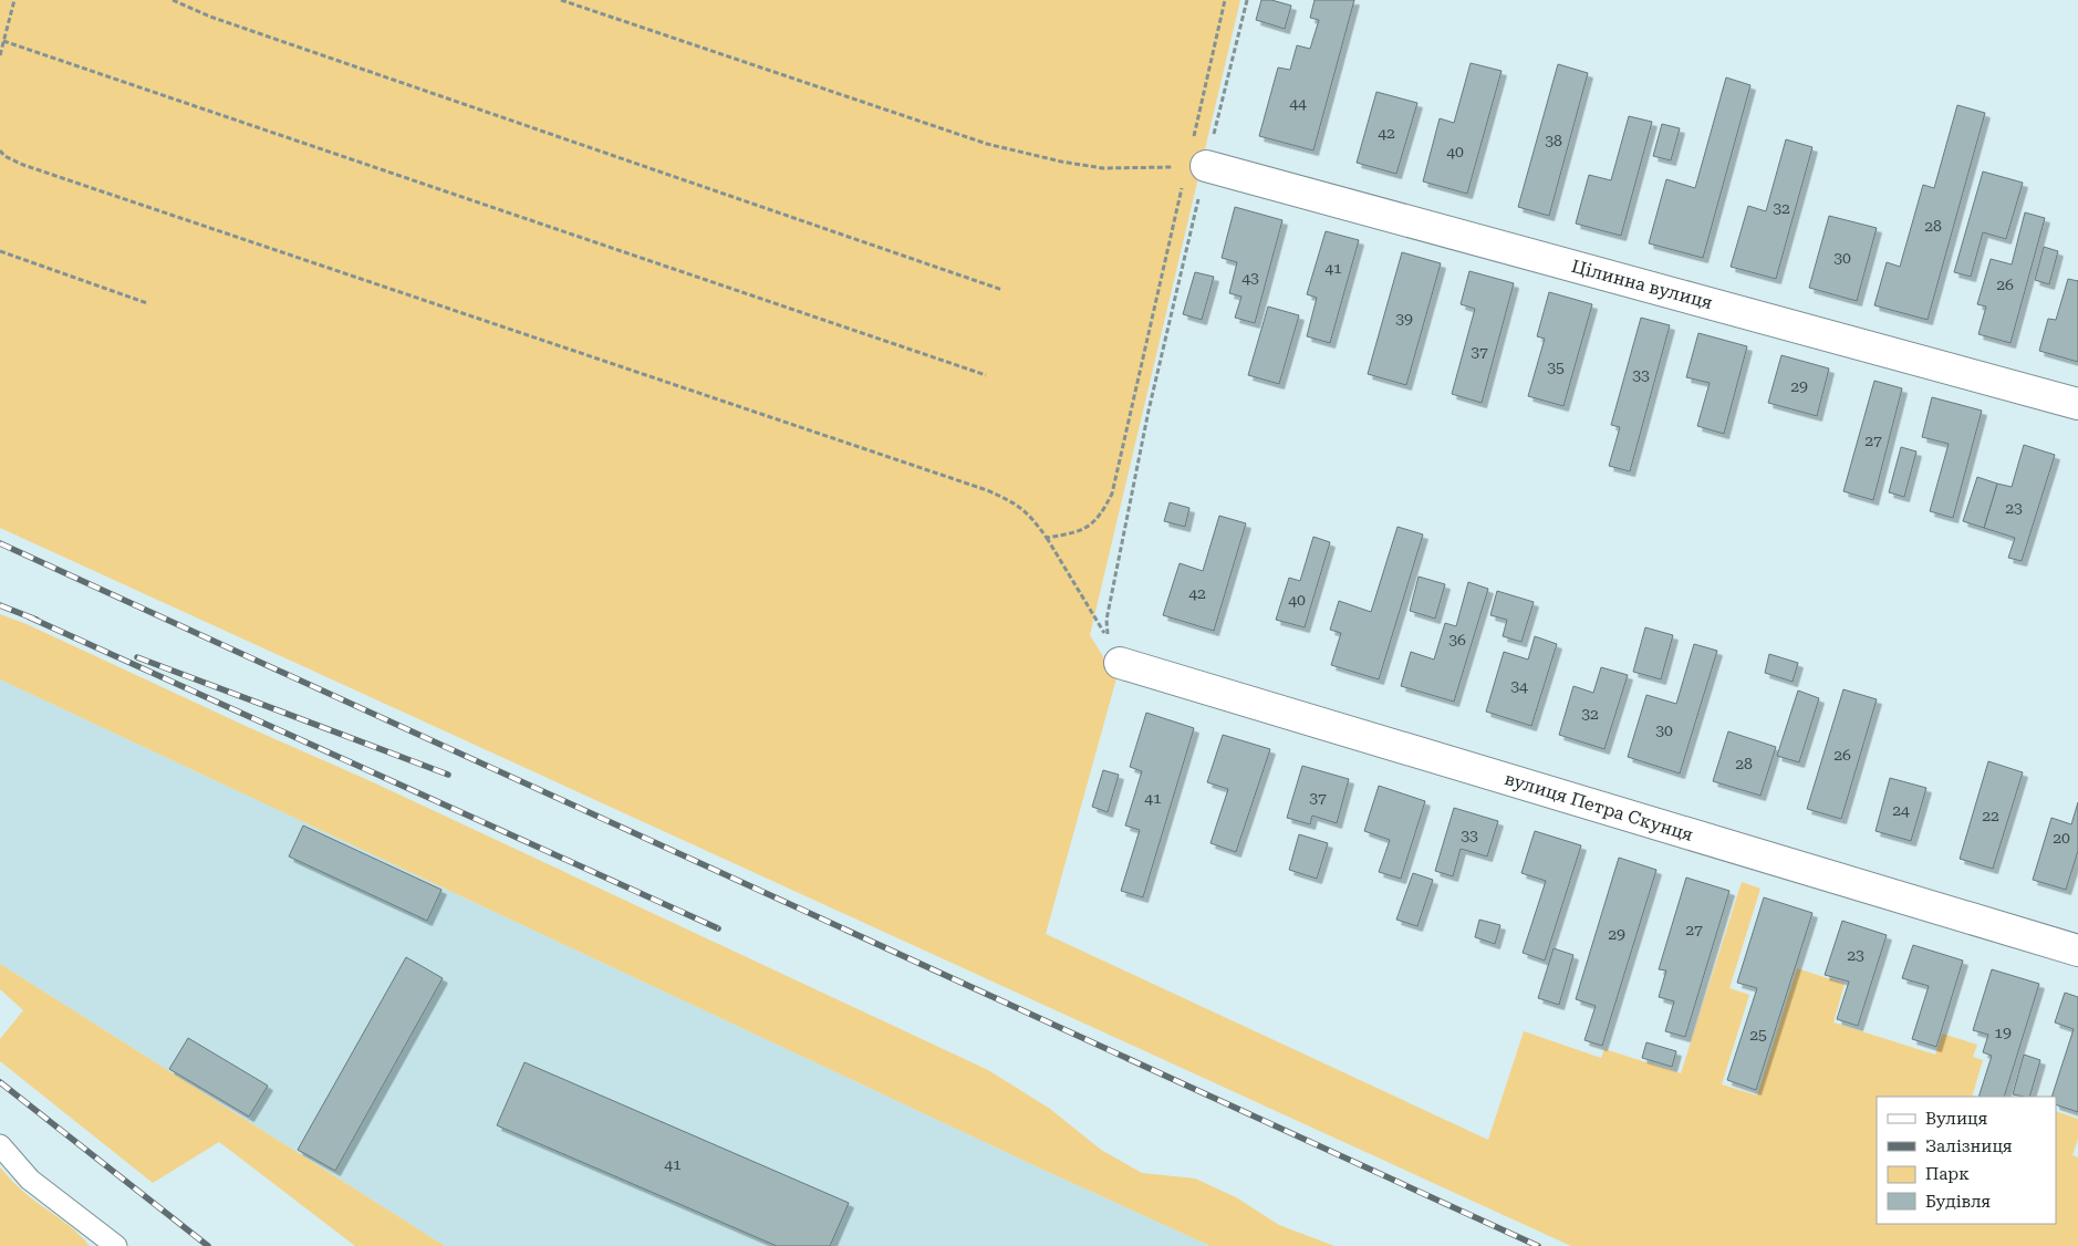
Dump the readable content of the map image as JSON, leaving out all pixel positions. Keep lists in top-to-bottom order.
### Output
{
  "streets": {
    "street": ["Цілинна вулиця", "вулиця Петра Скунця"]
  },
  "house_numbers": [
    "44",
    "42",
    "38",
    "40",
    "32",
    "28",
    "30",
    "41",
    "43",
    "26",
    "39",
    "37",
    "35",
    "33",
    "29",
    "27",
    "23",
    "42",
    "40",
    "36",
    "34",
    "32",
    "30",
    "26",
    "28",
    "41",
    "37",
    "24",
    "22",
    "33",
    "20",
    "27",
    "29",
    "23",
    "19",
    "25",
    "41"
  ],
  "legend": [
    "Вулиця",
    "Залізниця",
    "Парк",
    "Будівля"
  ]
}
